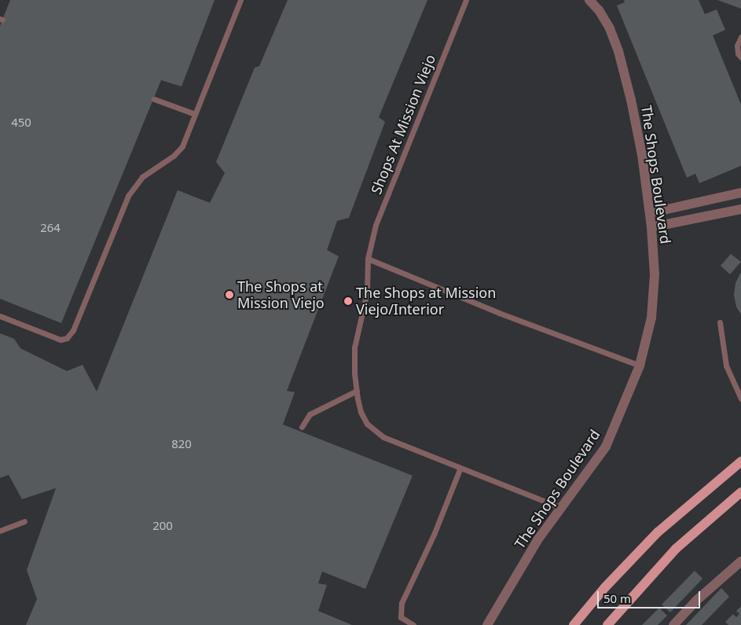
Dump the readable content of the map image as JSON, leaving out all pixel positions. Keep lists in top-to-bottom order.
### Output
{
  "streets": {
    "street": ["The Shops Boulevard"],
    "lane": ["Shops At Mission Viejo"]
  },
  "crossings": [
    ["Shops At Mission Viejo", "The Shops Boulevard"]
  ],
  "places": ["The Shops at Mission Viejo", "The Shops at Mission Viejo/Interior"],
  "house_numbers": [
    "450",
    "264",
    "820",
    "200"
  ],
  "scale_bar": "50 m"
}
